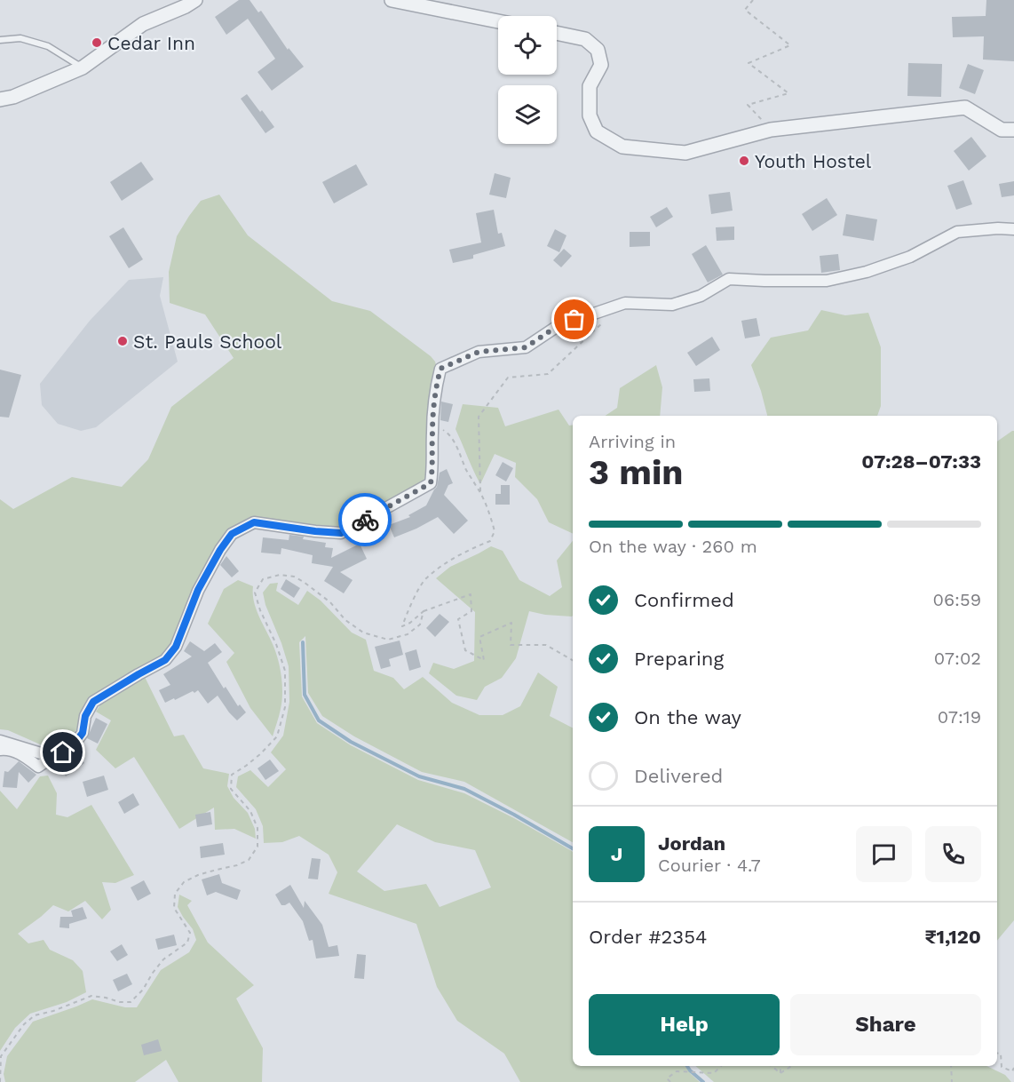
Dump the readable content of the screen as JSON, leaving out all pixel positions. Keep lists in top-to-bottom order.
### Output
{
  "places": ["Cedar Inn", "Youth Hostel", "St. Pauls School"],
  "page": {
    "heading": ["3 min", "Arriving in", "07:28–07:33"],
    "panel": [
      "Jordan",
      "Courier · 4.7",
      "Order #2354",
      "₹1,120"
    ],
    "bar": "On the way · 260 m",
    "list": [
      ["Confirmed", "06:59"],
      ["Preparing", "07:02"],
      ["On the way", "07:19"],
      "Delivered"
    ],
    "round": "J",
    "buttons": ["Help", "Share"]
  }
}
